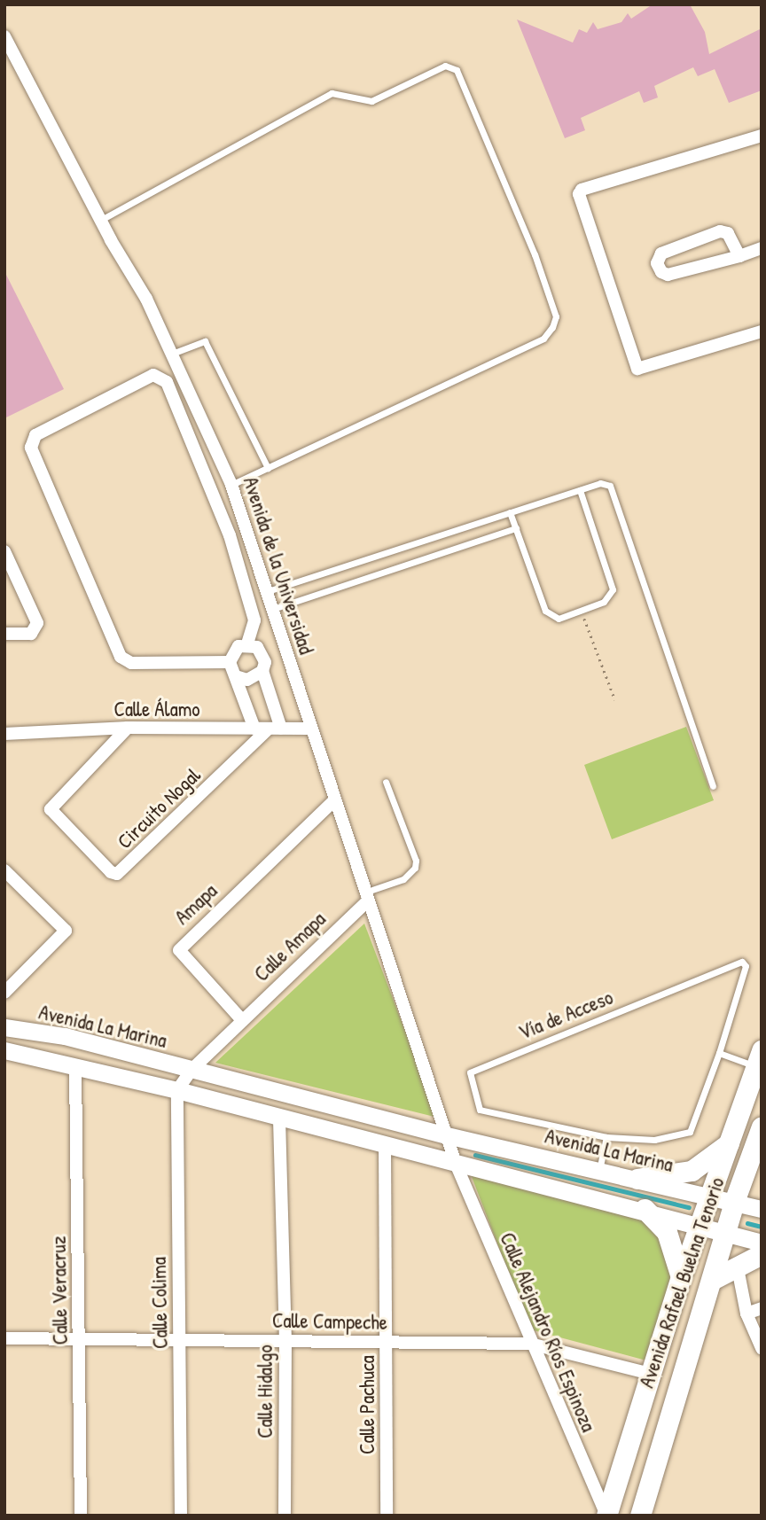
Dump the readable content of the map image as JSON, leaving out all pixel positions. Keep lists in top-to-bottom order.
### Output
{
  "streets": {
    "main road": ["Avenida La Marina", "Avenida Rafael Buelna Tenorio"],
    "street": [
      "Avenida de la Universidad",
      "Calle Álamo",
      "Circuito Nogal",
      "Amapa",
      "Calle Amapa",
      "Calle Veracruz",
      "Calle Colima",
      "Calle Campeche",
      "Calle Alejandro Ríos Espinoza",
      "Calle Hidalgo",
      "Calle Pachuca"
    ],
    "lane": ["Vía de Acceso"]
  },
  "crossings": [
    ["Avenida de la Universidad", "Calle Álamo"],
    ["Avenida de la Universidad", "Amapa"],
    ["Avenida de la Universidad", "Calle Amapa"],
    ["Avenida de la Universidad", "Avenida La Marina"],
    ["Calle Álamo", "Circuito Nogal"],
    ["Amapa", "Calle Amapa"],
    ["Avenida La Marina", "Avenida Rafael Buelna Tenorio"],
    ["Avenida Rafael Buelna Tenorio", "Calle Campeche"],
    ["Avenida Rafael Buelna Tenorio", "Calle Alejandro Ríos Espinoza"],
    ["Calle Veracruz", "Calle Campeche"],
    ["Calle Colima", "Calle Campeche"],
    ["Calle Campeche", "Calle Alejandro Ríos Espinoza"],
    ["Calle Campeche", "Calle Hidalgo"],
    ["Calle Campeche", "Calle Pachuca"]
  ]
}
